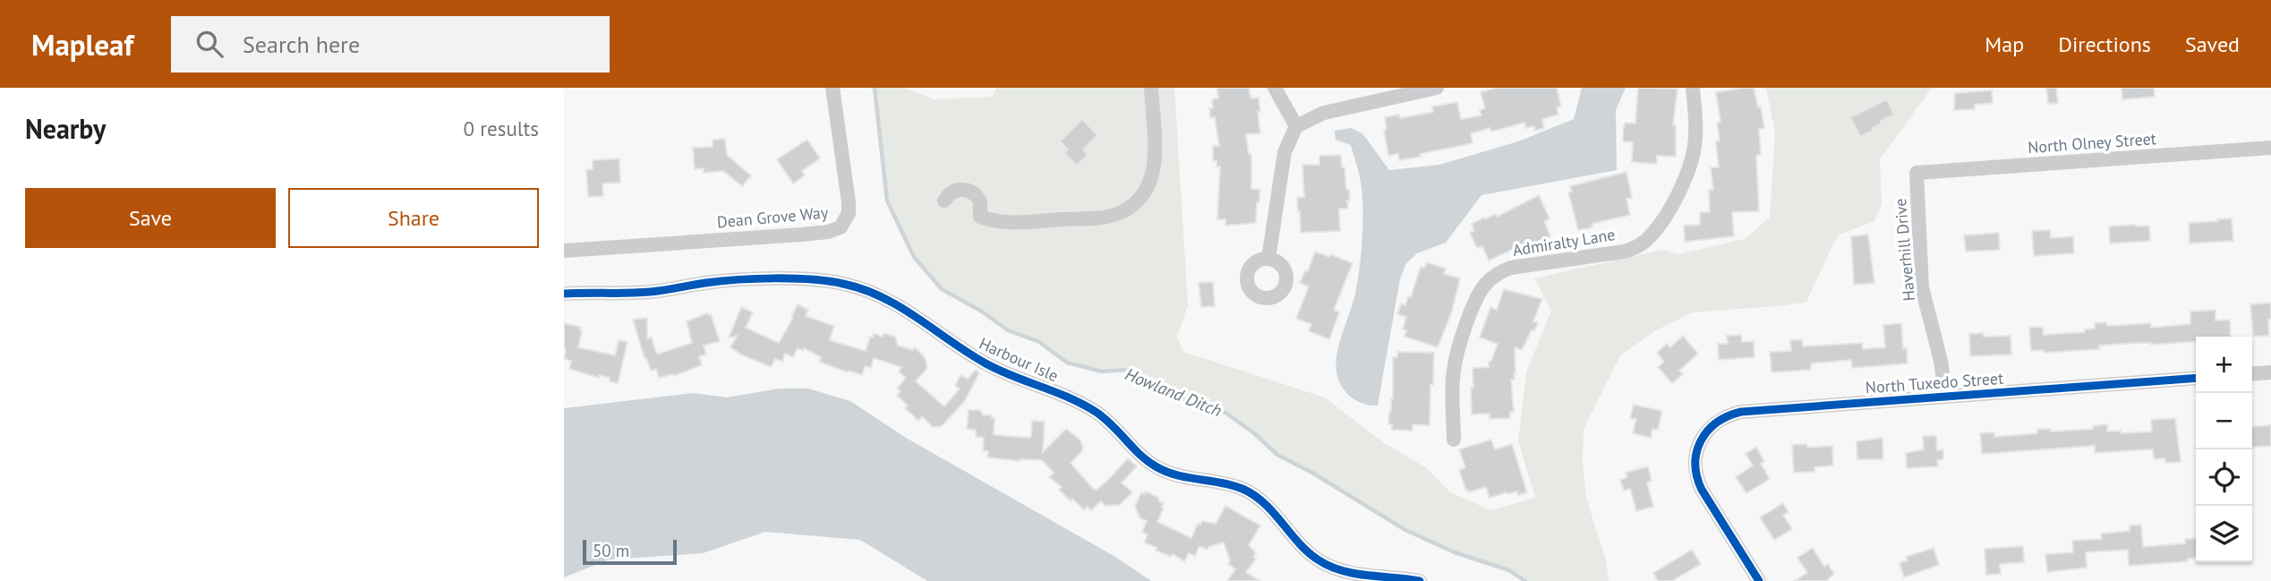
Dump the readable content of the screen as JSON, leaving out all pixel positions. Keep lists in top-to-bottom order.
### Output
{
  "streets": {
    "street": [
      "North Olney Street",
      "Dean Grove Way",
      "Admiralty Lane",
      "Haverhill Drive",
      "Harbour Isle",
      "North Tuxedo Street"
    ]
  },
  "crossings": [
    ["North Olney Street", "Haverhill Drive"],
    ["Haverhill Drive", "North Tuxedo Street"]
  ],
  "water": ["Howland Ditch"],
  "scale_bar": "50 m",
  "page": {
    "header": "Mapleaf",
    "search": "Search here",
    "nav": ["Map", "Directions", "Saved"],
    "heading": ["Nearby", "0 results"],
    "buttons": ["Save", "Share"],
    "map_buttons": ["+", "−"],
    "scale": "50 m"
  }
}
